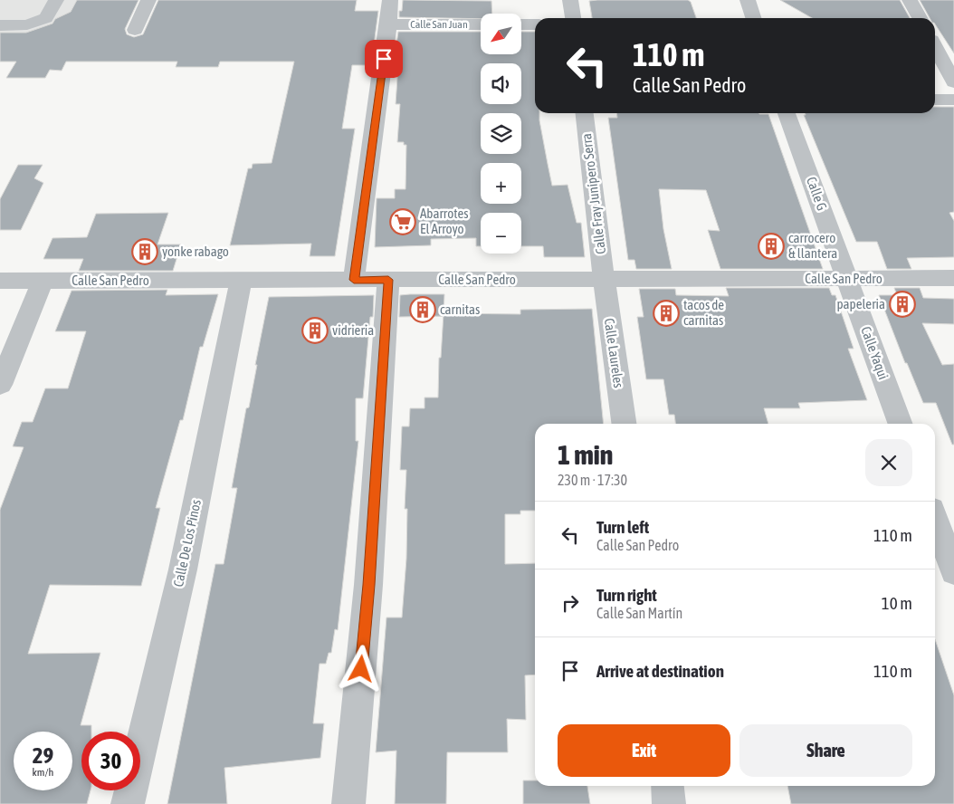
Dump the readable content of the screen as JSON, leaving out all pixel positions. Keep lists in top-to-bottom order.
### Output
{
  "streets": {
    "street": [
      "Calle San Juan",
      "Calle Fray Junípero Serra",
      "Calle G",
      "Calle San Pedro",
      "Calle Laureles",
      "Calle Yaqui",
      "Calle De Los Pinos"
    ]
  },
  "crossings": [
    ["Calle Fray Junípero Serra", "Calle San Pedro"],
    ["Calle Fray Junípero Serra", "Calle Laureles"],
    ["Calle G", "Calle San Pedro"],
    ["Calle G", "Calle Yaqui"],
    ["Calle San Pedro", "Calle Laureles"],
    ["Calle San Pedro", "Calle Yaqui"],
    ["Calle San Pedro", "Calle De Los Pinos"]
  ],
  "places": {
    "supermarket": ["Abarrotes El Arroyo"],
    "building": [
      "carrocero & llantera",
      "yonke rabago",
      "papeleria",
      "carnitas",
      "tacos de carnitas",
      "vidrieria"
    ]
  },
  "north": "bottom left",
  "page": {
    "map_buttons": ["+", "−"],
    "turn": ["110 m", "Calle San Pedro"],
    "heading": ["1 min", "230 m · 17:30"],
    "list": [
      {
        "name": "Turn left",
        "note": "Calle San Pedro",
        "value": "110 m"
      },
      {
        "name": "Turn right",
        "note": "Calle San Martín",
        "value": "10 m"
      },
      {
        "name": "Arrive at destination",
        "value": "110 m"
      }
    ],
    "buttons": ["Exit", "Share"],
    "speed": "29 km/h",
    "limit": "30"
  }
}
